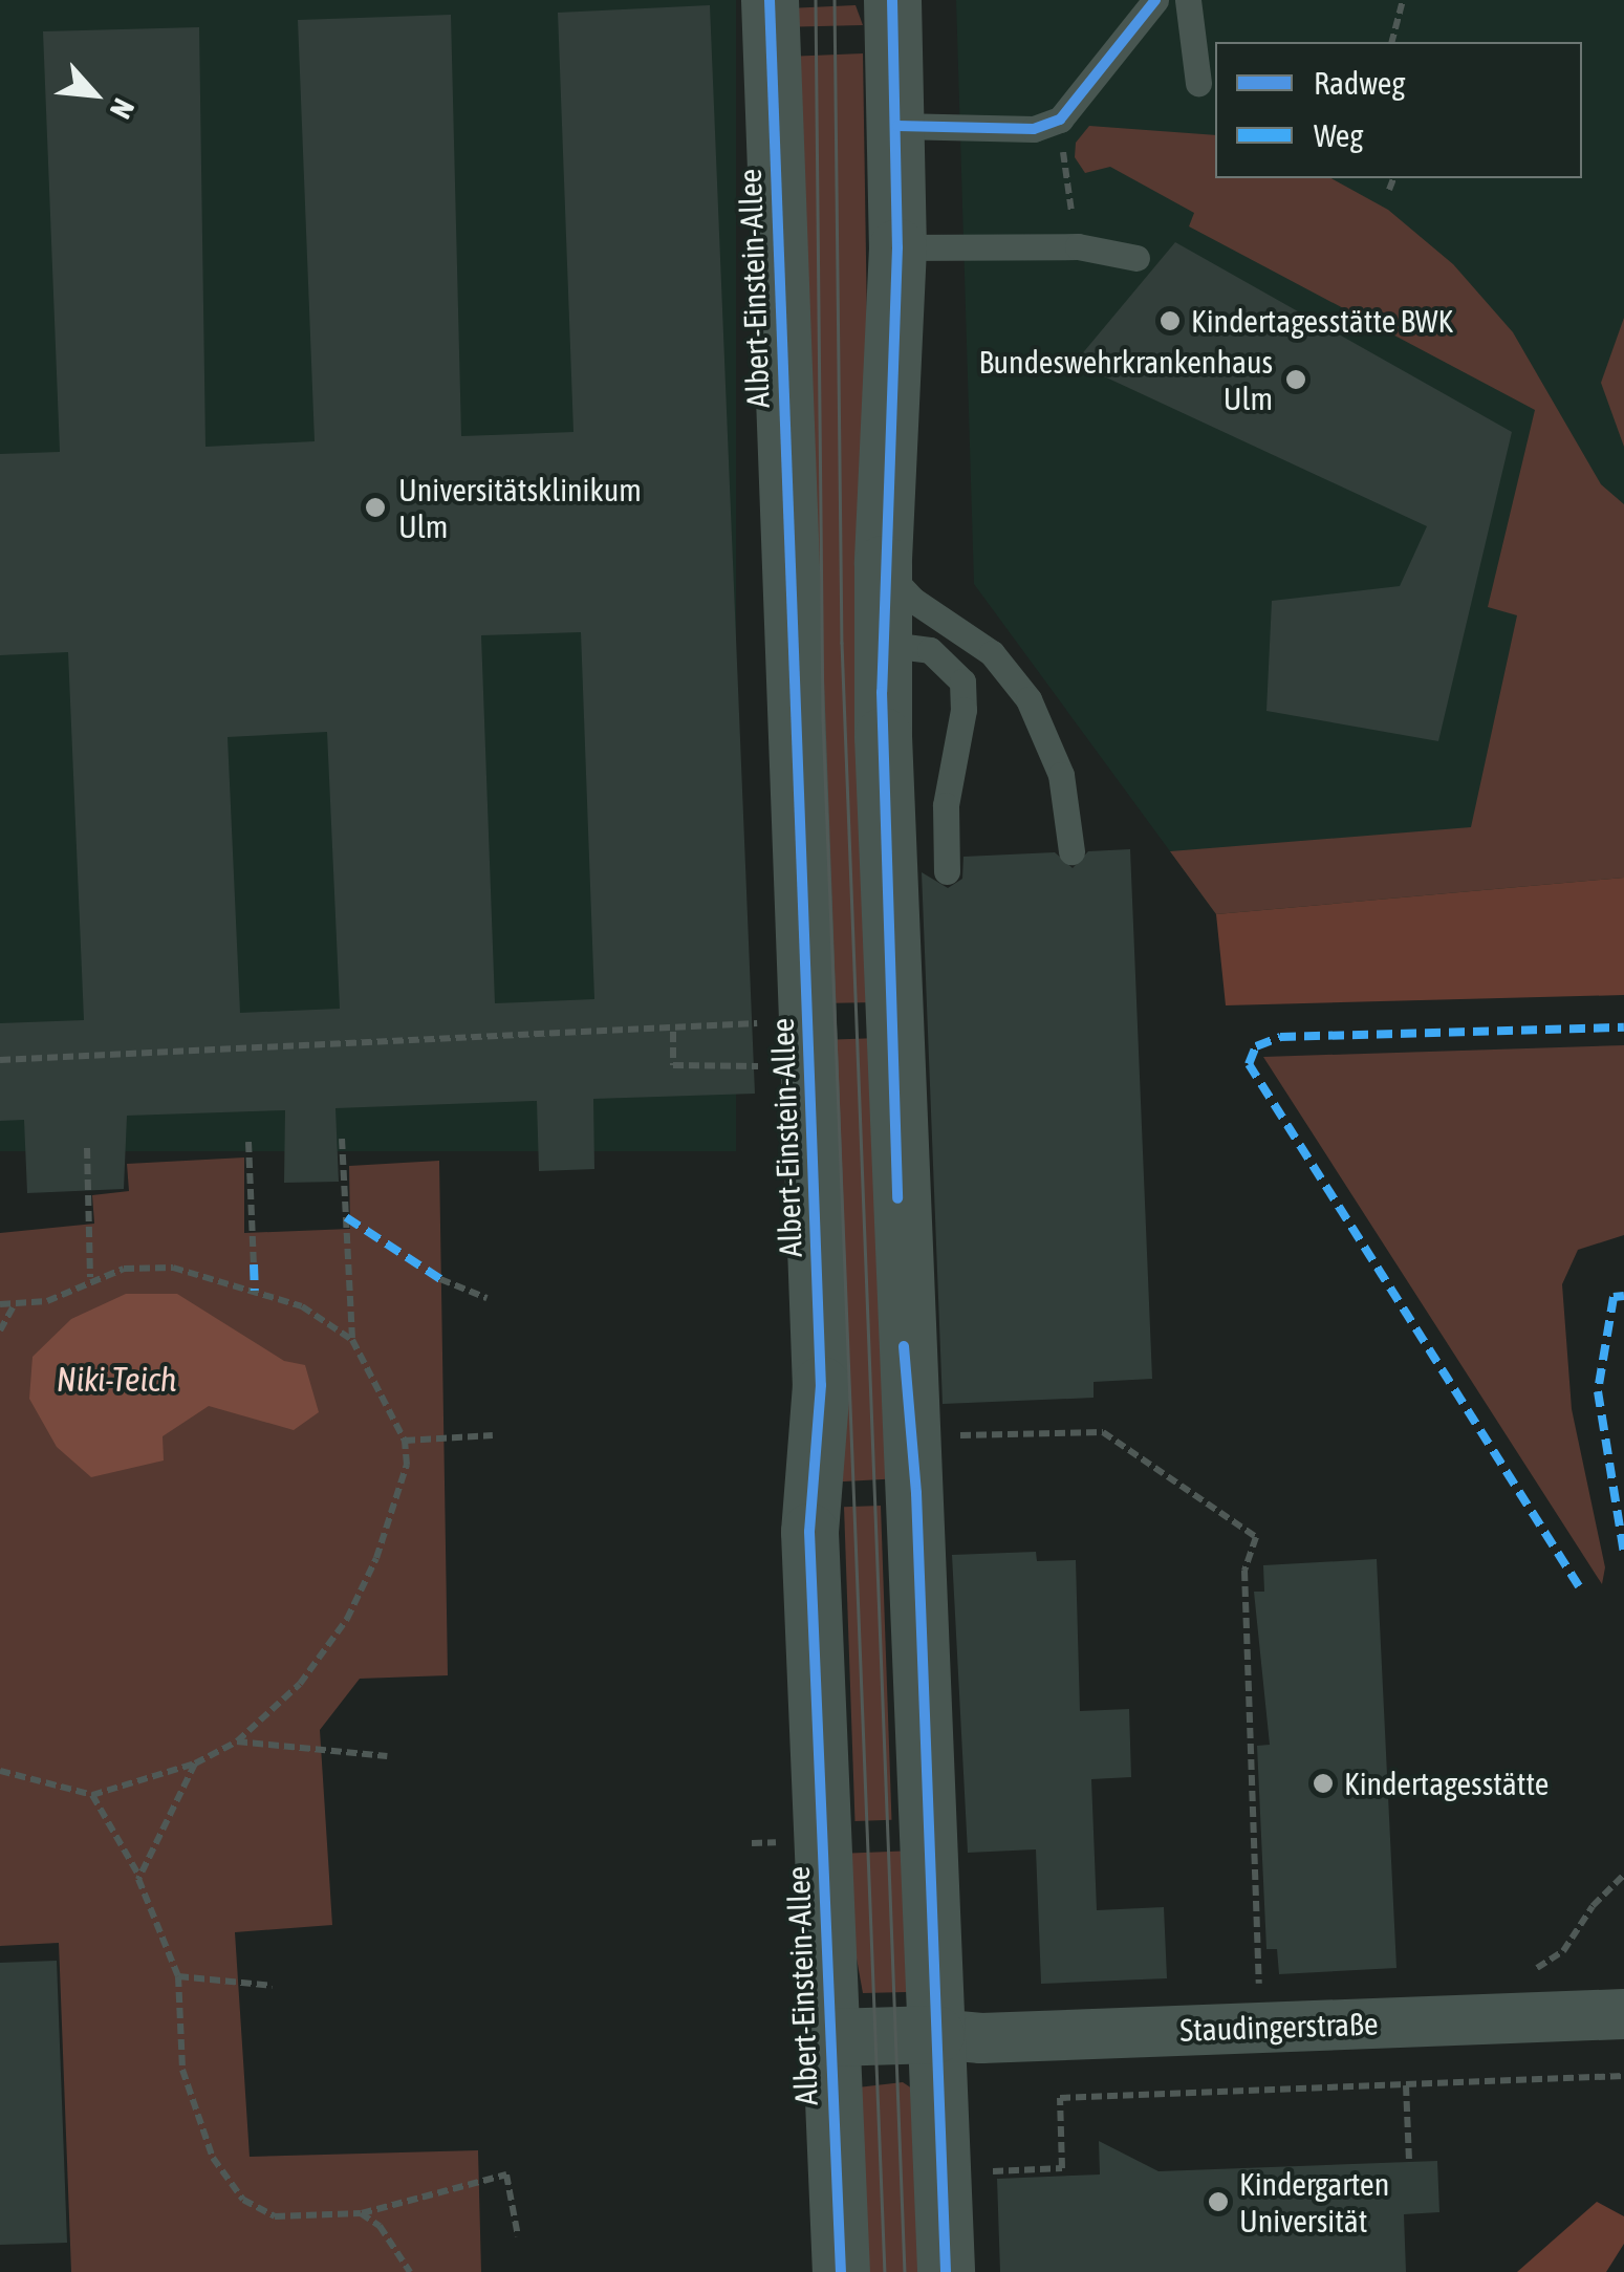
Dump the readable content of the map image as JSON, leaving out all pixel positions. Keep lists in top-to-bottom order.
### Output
{
  "streets": {
    "street": ["Albert-Einstein-Allee", "Staudingerstraße"]
  },
  "water": ["Niki-Teich"],
  "places": [
    "Kindertagesstätte BWK",
    "Bundeswehrkrankenhaus Ulm",
    "Universitätsklinikum Ulm",
    "Kindertagesstätte",
    "Kindergarten Universität"
  ],
  "legend": ["Radweg", "Weg"],
  "north": "bottom right"
}
